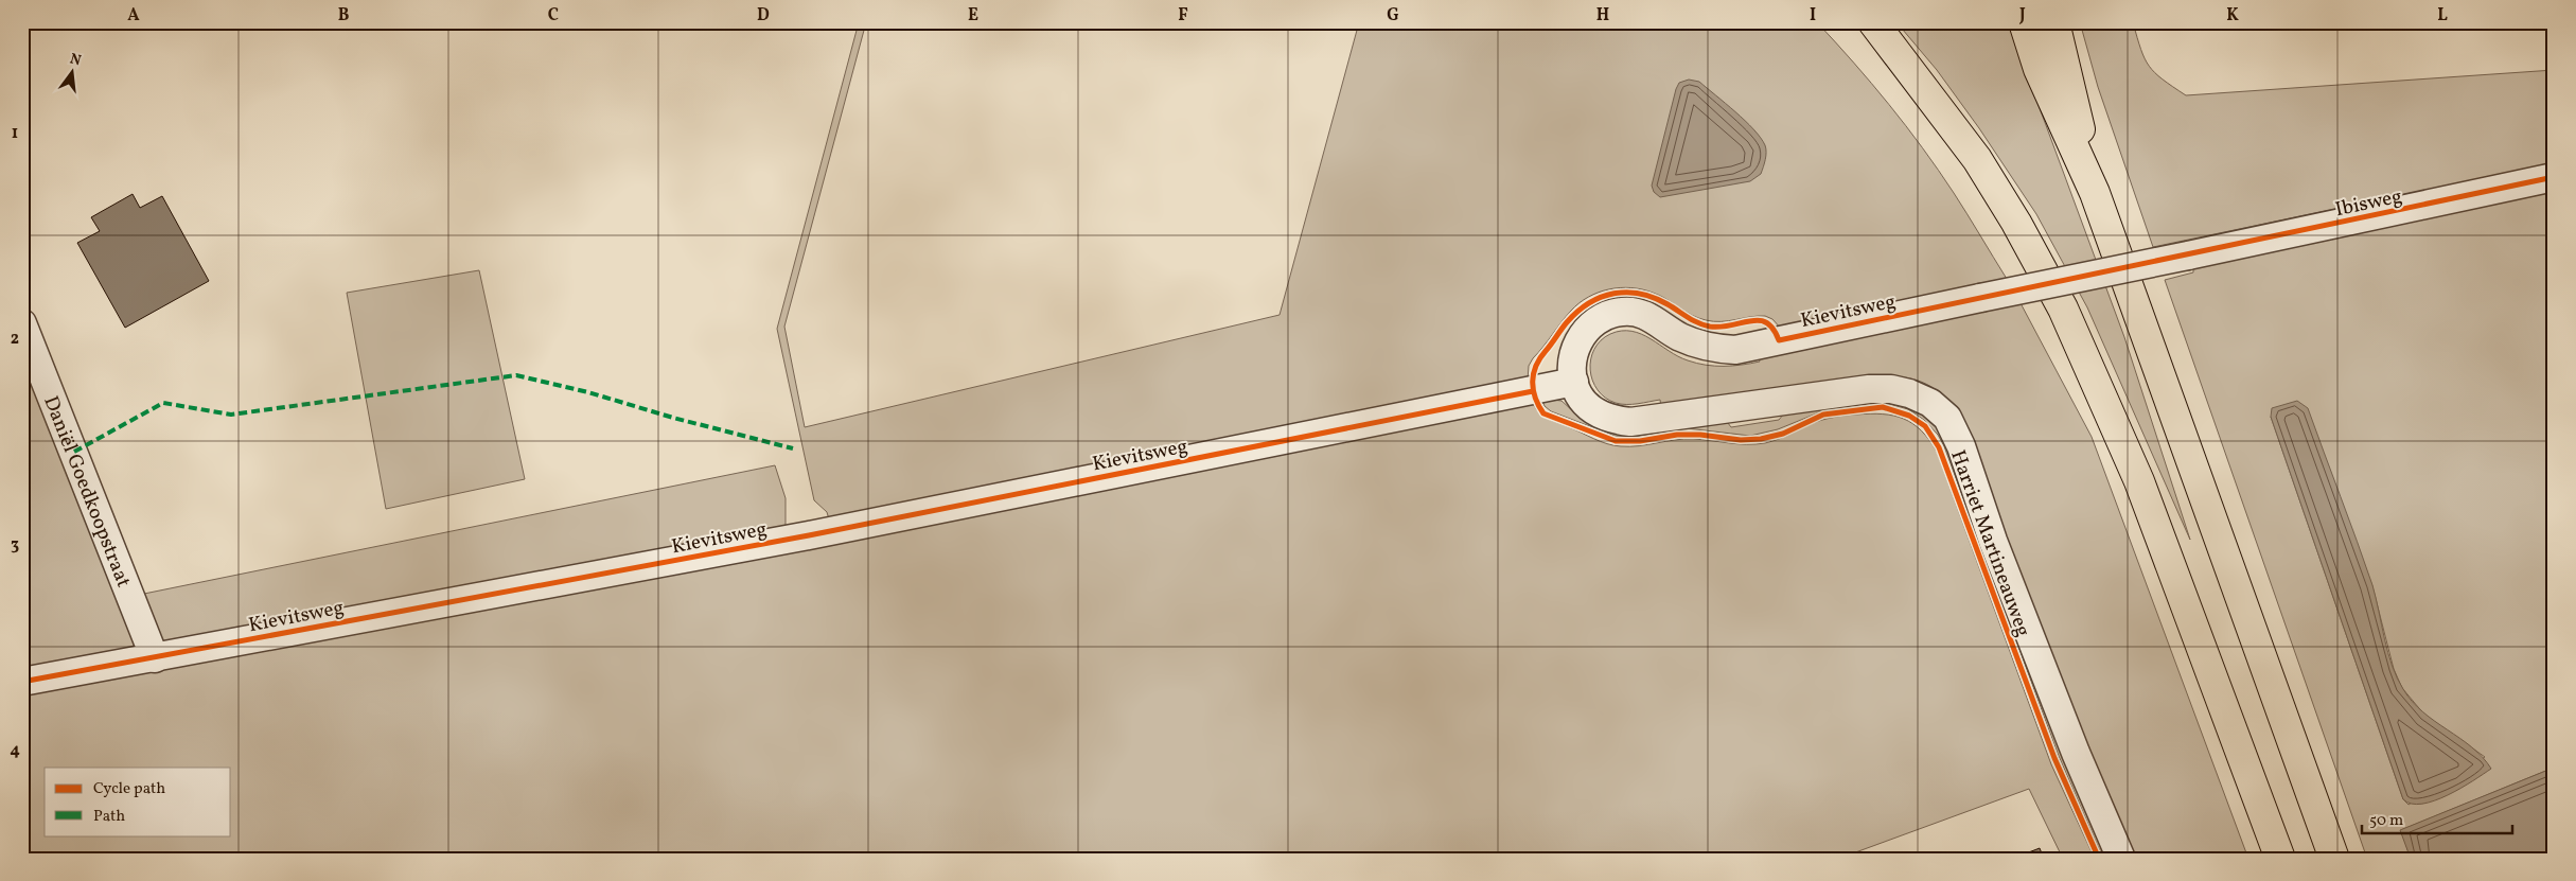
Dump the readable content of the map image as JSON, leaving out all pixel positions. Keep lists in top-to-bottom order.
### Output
{
  "streets": {
    "street": [
      "Ibisweg",
      "Kievitsweg",
      "Daniël Goedkoopstraat",
      "Harriet Martineauweg"
    ]
  },
  "crossings": [
    ["Ibisweg", "Kievitsweg"],
    ["Kievitsweg", "Daniël Goedkoopstraat"],
    ["Kievitsweg", "Harriet Martineauweg"]
  ],
  "legend": ["Cycle path", "Path"],
  "scale_bar": "50 m",
  "north": "top",
  "grid": {
    "columns": [
      "A",
      "B",
      "C",
      "D",
      "E",
      "F",
      "G",
      "H",
      "I",
      "J",
      "K",
      "L"
    ],
    "rows": [
      "1",
      "2",
      "3",
      "4"
    ]
  }
}
